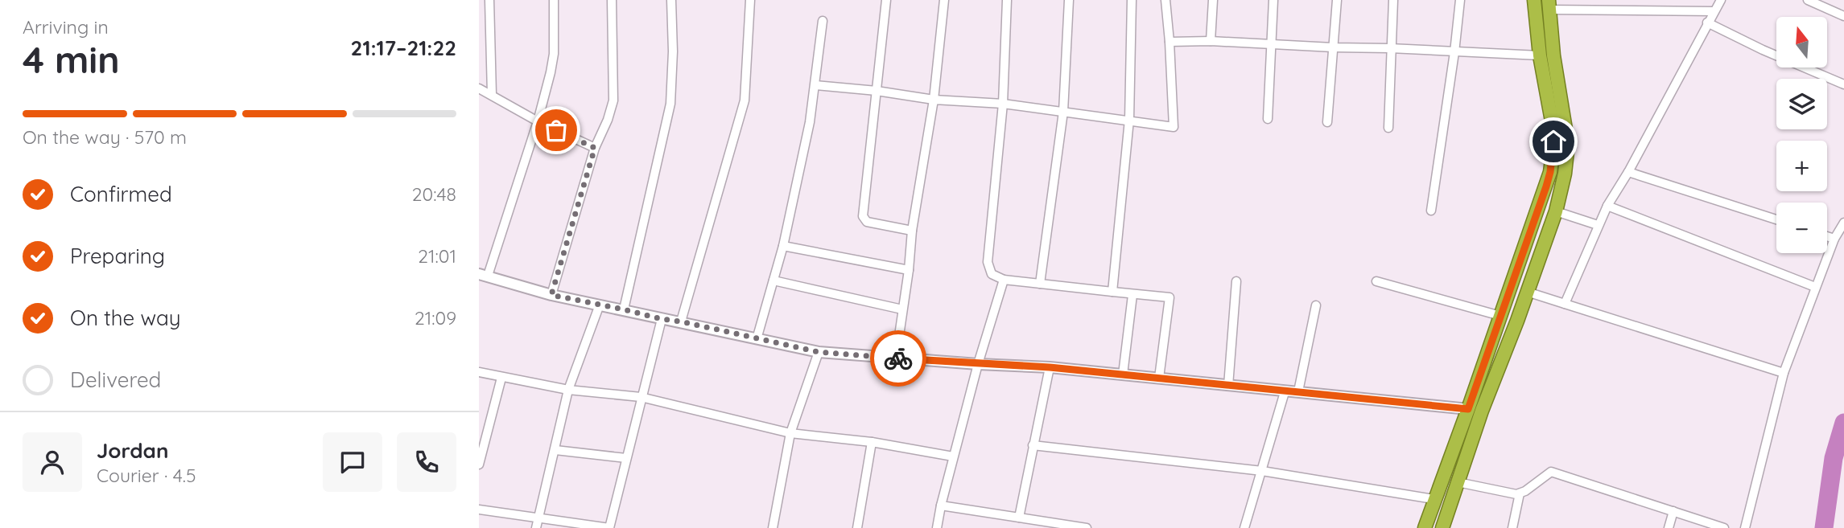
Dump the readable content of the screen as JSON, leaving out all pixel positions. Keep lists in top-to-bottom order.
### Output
{
  "north": "top",
  "page": {
    "heading": ["4 min", "Arriving in", "21:17–21:22"],
    "panel": ["Jordan", "Courier · 4.5"],
    "map_buttons": ["+", "−"],
    "bar": "On the way · 570 m",
    "list": [
      ["Confirmed", "20:48"],
      ["Preparing", "21:01"],
      ["On the way", "21:09"],
      "Delivered"
    ]
  }
}
